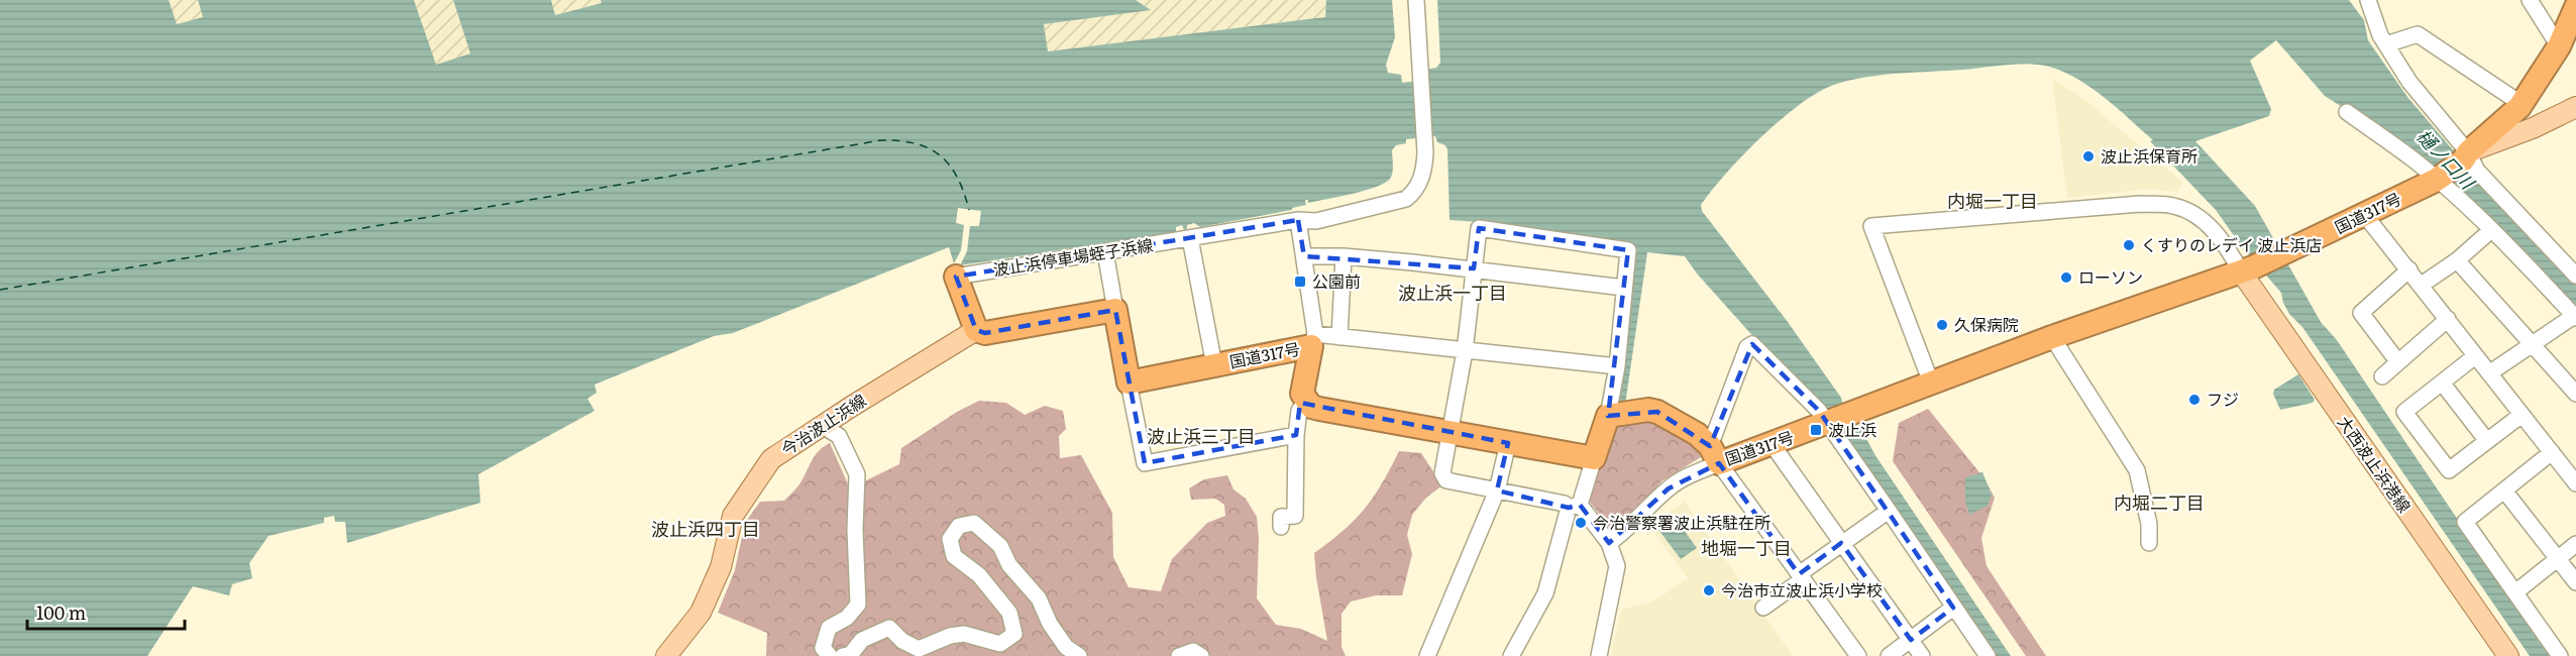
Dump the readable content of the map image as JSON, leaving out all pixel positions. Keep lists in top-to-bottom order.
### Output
{
  "streets": {
    "highway": ["国道317号"],
    "main road": ["今治波止浜線", "大西波止浜港線"],
    "street": ["波止浜停車場蛭子浜線"]
  },
  "crossings": [
    ["国道317号", "大西波止浜港線"]
  ],
  "districts": [
    "内堀一丁目",
    "波止浜一丁目",
    "波止浜三丁目",
    "内堀二丁目",
    "波止浜四丁目",
    "地堀一丁目"
  ],
  "water": ["樋ノ口川"],
  "places": {
    "other": [
      "波止浜保育所",
      "くすりのレデイ 波止浜店",
      "ローソン",
      "久保病院",
      "フジ",
      "今治警察署波止浜駐在所",
      "今治市立波止浜小学校"
    ],
    "transit": ["公園前", "波止浜"]
  },
  "scale_bar": "100 m"
}
